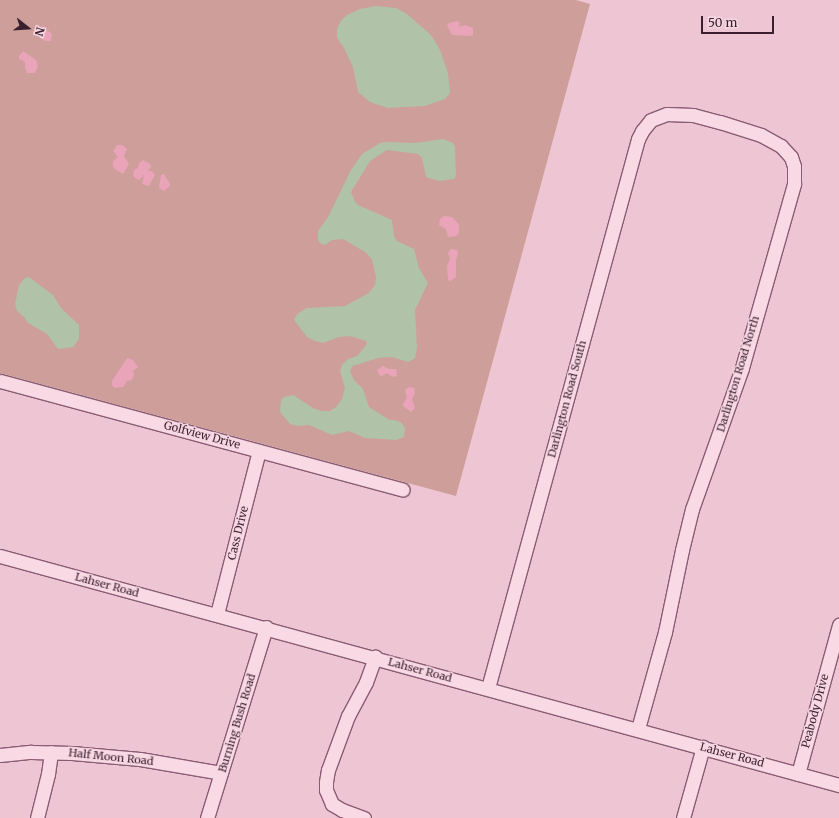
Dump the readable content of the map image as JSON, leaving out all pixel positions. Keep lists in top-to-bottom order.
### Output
{
  "streets": {
    "street": [
      "Darlington Road North",
      "Darlington Road South",
      "Golfview Drive",
      "Cass Drive",
      "Lahser Road",
      "Peabody Drive",
      "Burning Bush Road",
      "Half Moon Road"
    ]
  },
  "crossings": [
    ["Darlington Road North", "Darlington Road South"],
    ["Darlington Road North", "Lahser Road"],
    ["Darlington Road South", "Lahser Road"],
    ["Golfview Drive", "Cass Drive"],
    ["Cass Drive", "Lahser Road"],
    ["Lahser Road", "Peabody Drive"],
    ["Lahser Road", "Burning Bush Road"],
    ["Burning Bush Road", "Half Moon Road"]
  ],
  "scale_bar": "50 m",
  "north": "right"
}
